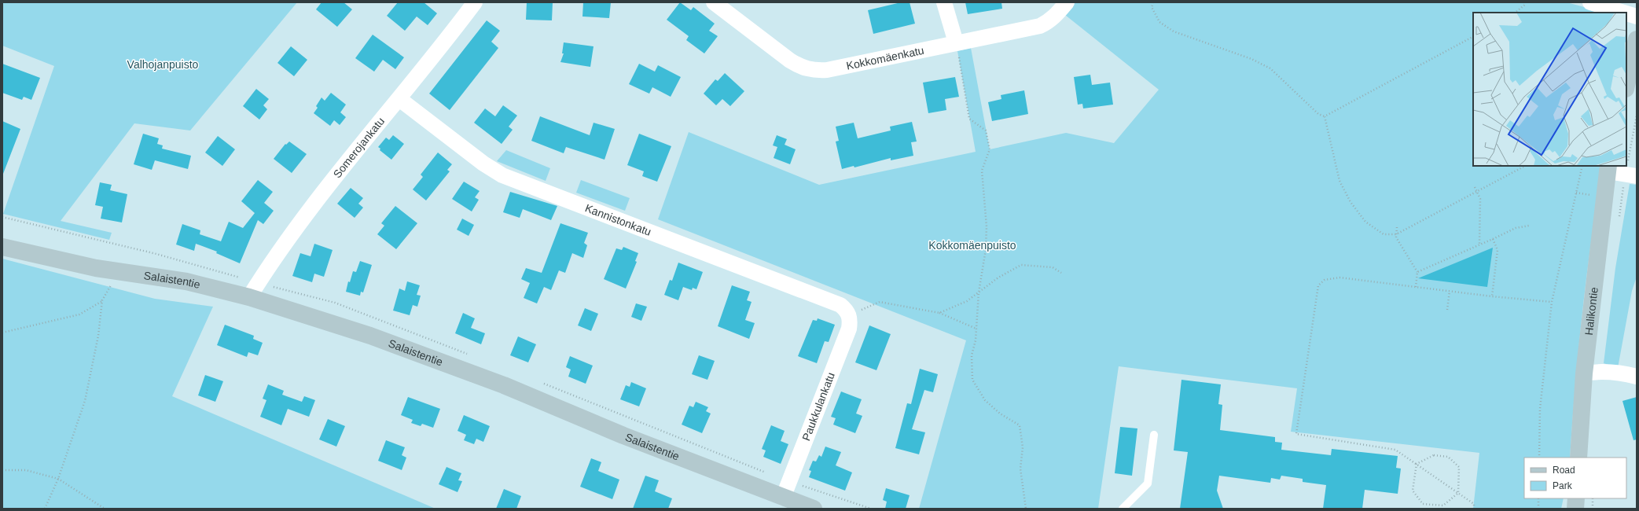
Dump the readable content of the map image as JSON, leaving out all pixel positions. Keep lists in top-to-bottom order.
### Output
{
  "streets": {
    "street": [
      "Kokkomäenkatu",
      "Somerojankatu",
      "Kannistonkatu",
      "Salaistentie",
      "Halikontie",
      "Paukkulankatu"
    ]
  },
  "crossings": [
    ["Somerojankatu", "Kannistonkatu"],
    ["Somerojankatu", "Salaistentie"],
    ["Kannistonkatu", "Paukkulankatu"],
    ["Salaistentie", "Paukkulankatu"]
  ],
  "parks": ["Valhojanpuisto", "Kokkomäenpuisto"],
  "legend": ["Road", "Park"]
}
